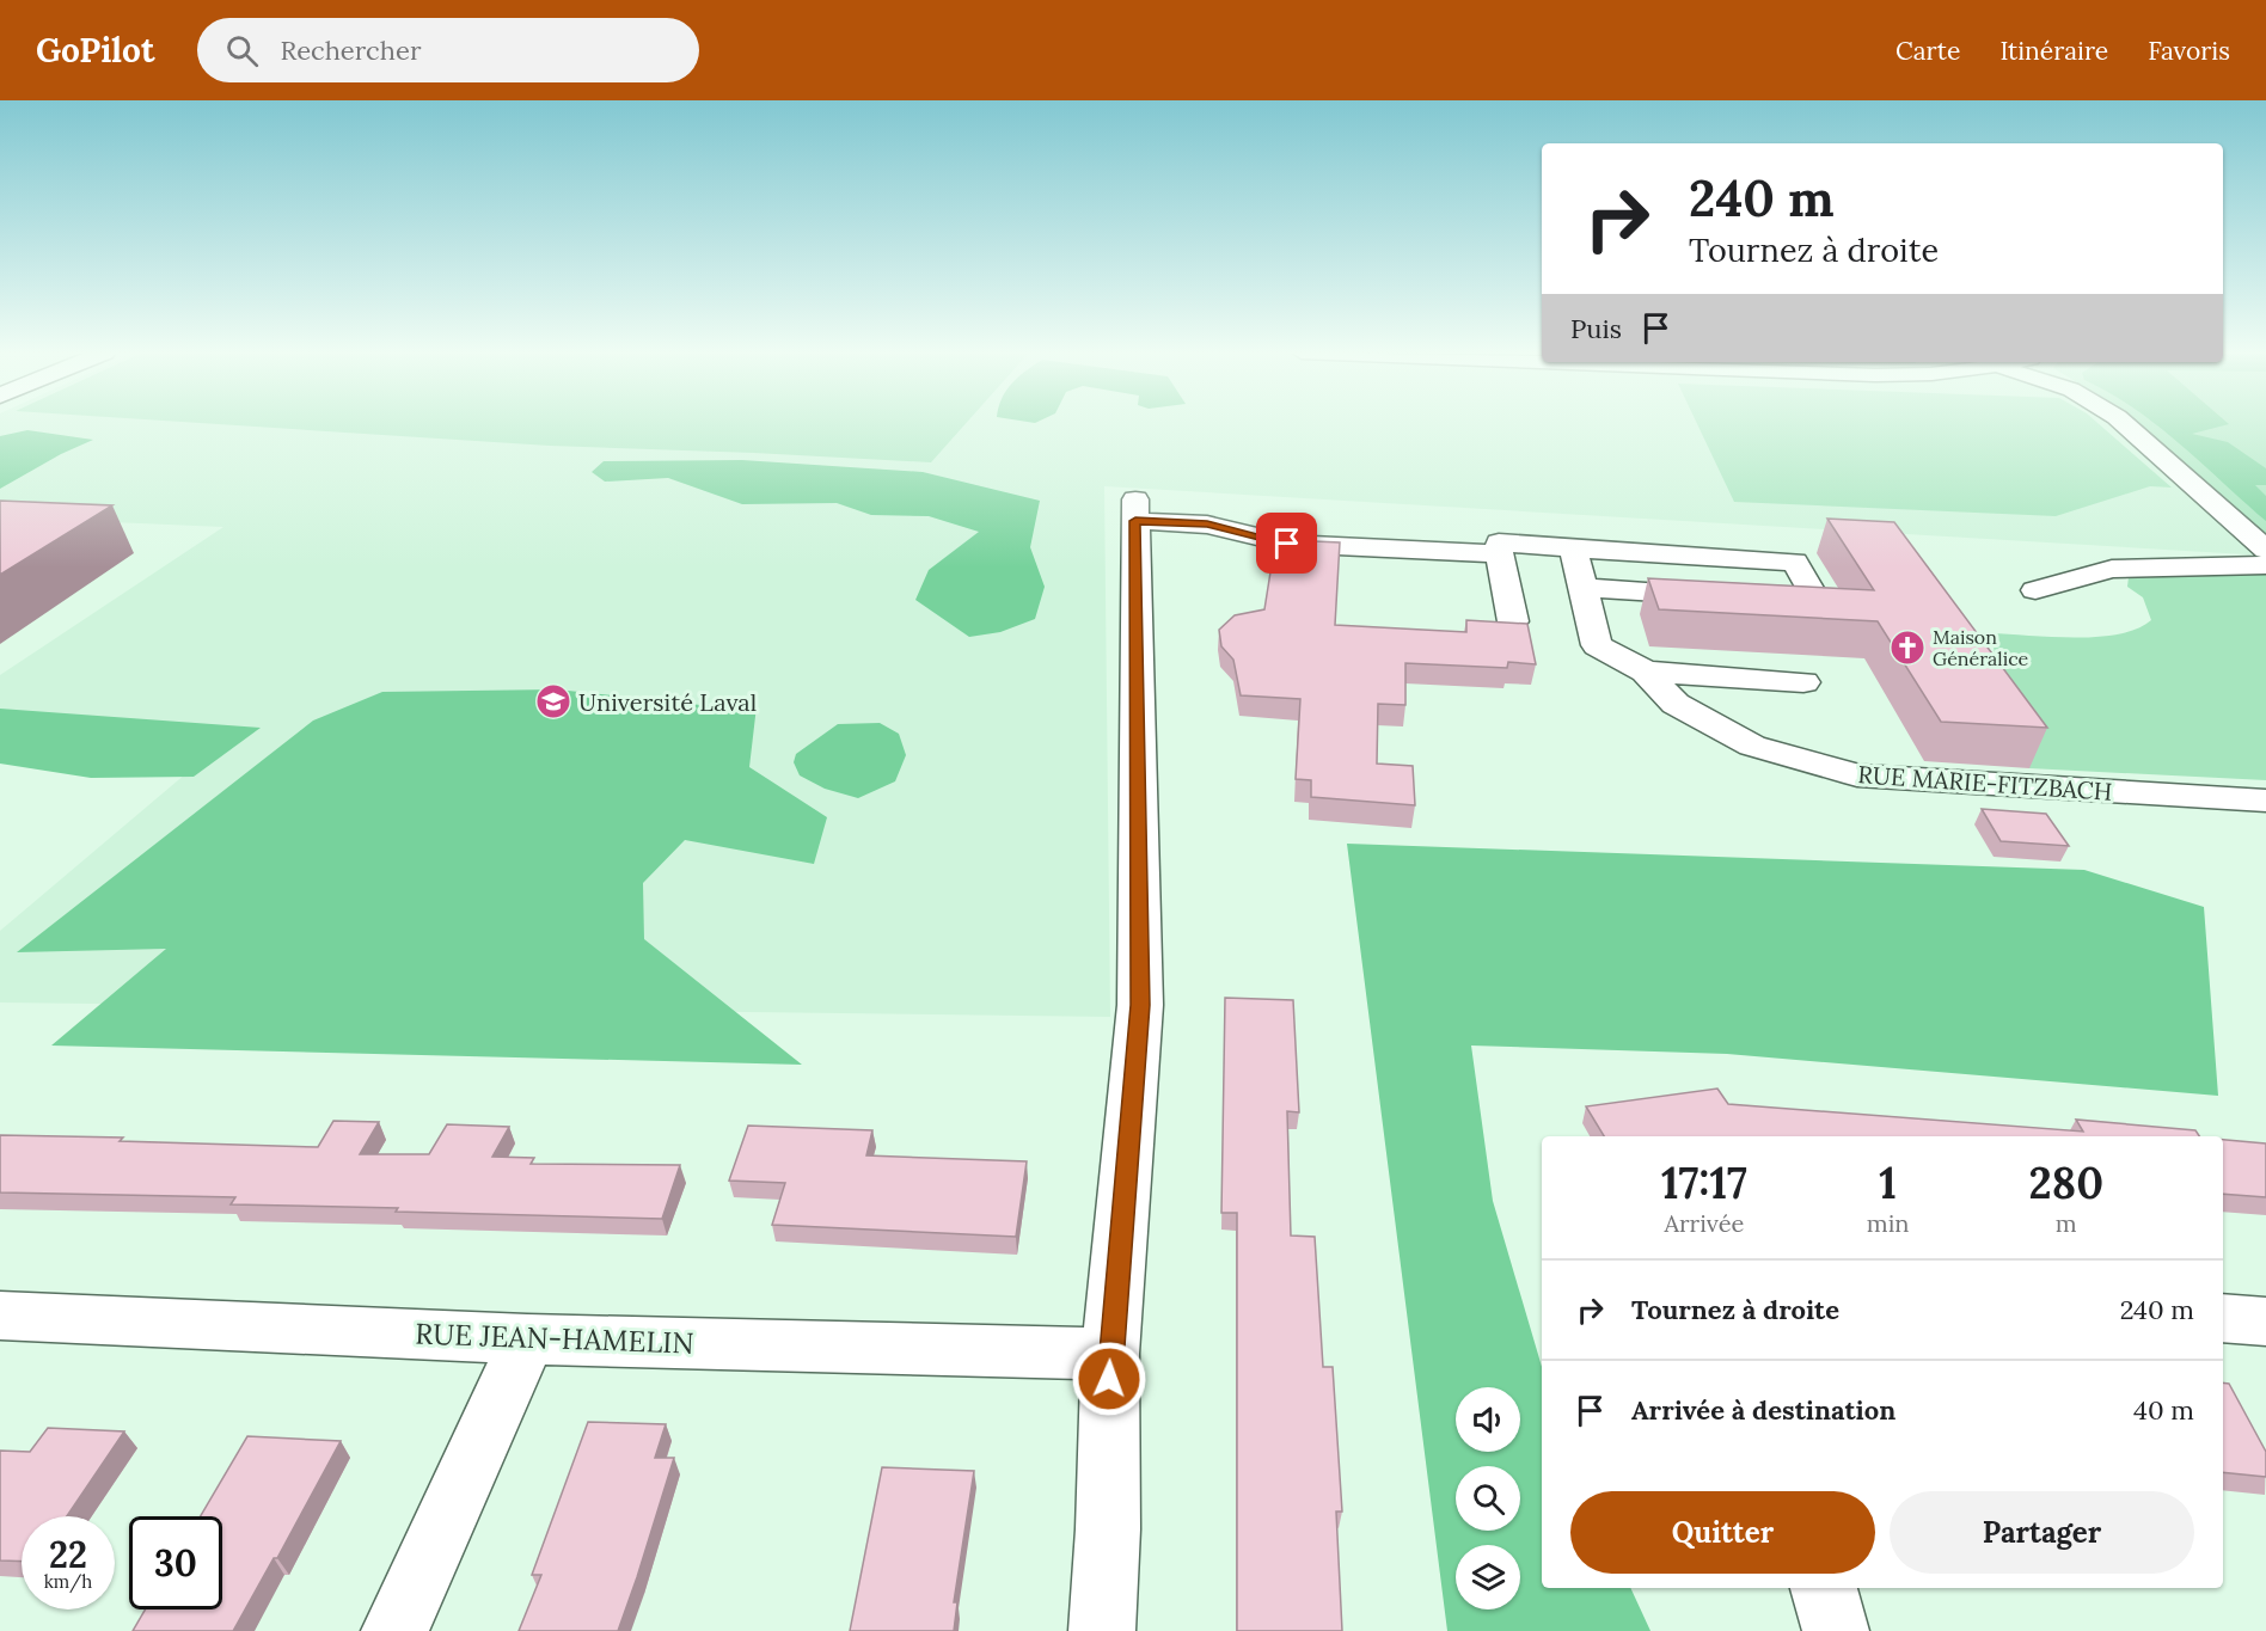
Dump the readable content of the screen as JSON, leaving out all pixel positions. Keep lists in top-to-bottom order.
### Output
{
  "streets": {
    "main road": ["RUE MARIE-FITZBACH", "RUE JEAN-HAMELIN"]
  },
  "places": {
    "church": ["Maison Généralice"],
    "school or university": ["Université Laval"]
  },
  "page": {
    "header": "GoPilot",
    "search": "Rechercher",
    "nav": ["Carte", "Itinéraire", "Favoris"],
    "turn": ["240 m", "Tournez à droite"],
    "then": "Puis",
    "eta": [
      "17:17",
      "Arrivée",
      "1",
      "min",
      "280",
      "m"
    ],
    "list": [
      {
        "name": "Tournez à droite",
        "value": "240 m"
      },
      {
        "name": "Arrivée à destination",
        "value": "40 m"
      }
    ],
    "buttons": ["Quitter", "Partager"],
    "speed": "22 km/h",
    "limit": "30"
  }
}
